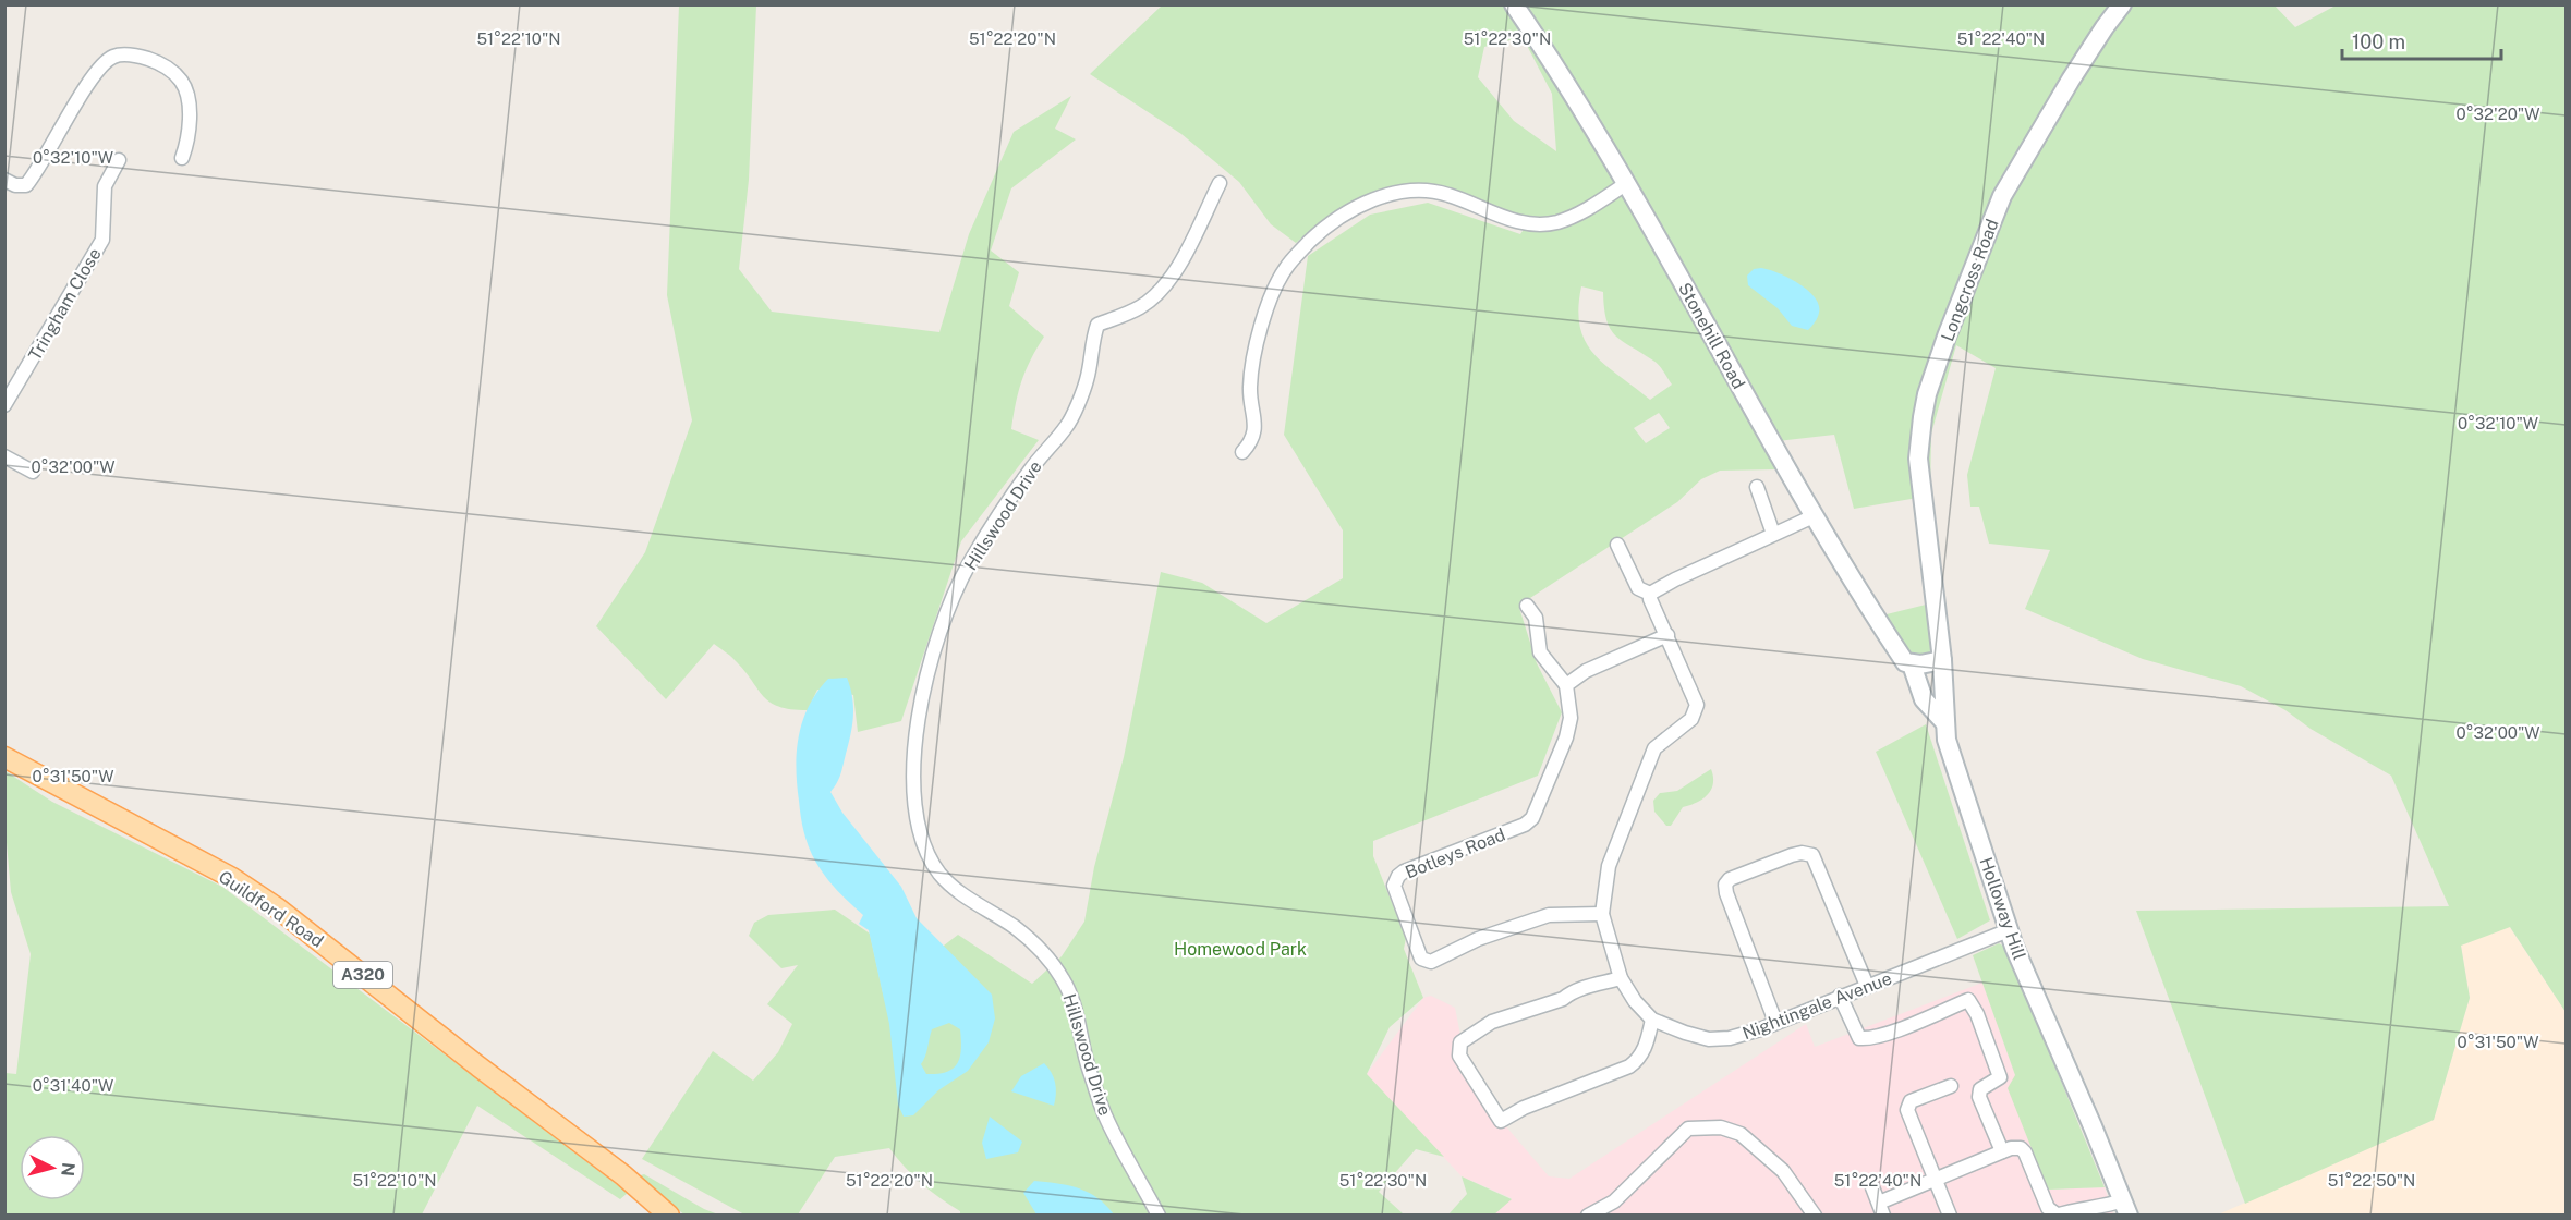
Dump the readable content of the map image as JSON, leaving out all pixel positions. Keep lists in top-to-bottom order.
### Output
{
  "streets": {
    "main road": [
      "Longcross Road",
      "Stonehill Road",
      "Guildford Road",
      "Holloway Hill",
      "A320"
    ],
    "street": [
      "Tringham Close",
      "Hillswood Drive",
      "Botleys Road",
      "Nightingale Avenue"
    ]
  },
  "crossings": [
    ["Longcross Road", "Holloway Hill"],
    ["Stonehill Road", "Holloway Hill"],
    ["Botleys Road", "Nightingale Avenue"],
    ["Holloway Hill", "Nightingale Avenue"]
  ],
  "parks": ["Homewood Park"],
  "scale_bar": "100 m",
  "north": "right",
  "coordinates": [
    "51°22'10\"N",
    "51°22'20\"N",
    "51°22'30\"N",
    "51°22'40\"N",
    "0°32'20\"W",
    "0°32'10\"W",
    "0°32'00\"W",
    "0°31'50\"W",
    "0°31'40\"W",
    "51°22'50\"N"
  ]
}
